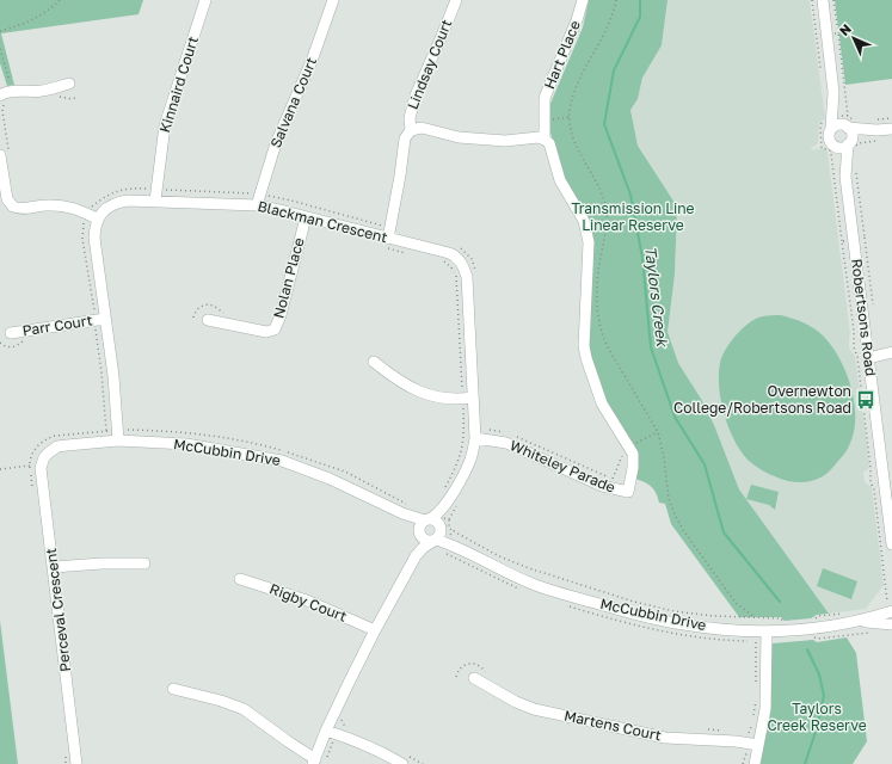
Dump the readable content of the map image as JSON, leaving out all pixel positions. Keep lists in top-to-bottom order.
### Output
{
  "streets": {
    "street": [
      "Hart Place",
      "Lindsay Court",
      "Kinnaird Court",
      "Salvana Court",
      "Blackman Crescent",
      "Nolan Place",
      "Robertsons Road",
      "Parr Court",
      "McCubbin Drive",
      "Whiteley Parade",
      "Rigby Court",
      "Perceval Crescent",
      "Martens Court"
    ]
  },
  "crossings": [
    ["Hart Place", "Whiteley Parade"],
    ["Kinnaird Court", "Blackman Crescent"],
    ["Salvana Court", "Blackman Crescent"],
    ["Blackman Crescent", "Nolan Place"],
    ["Blackman Crescent", "McCubbin Drive"],
    ["Blackman Crescent", "Whiteley Parade"],
    ["McCubbin Drive", "Perceval Crescent"]
  ],
  "water": ["Taylors Creek"],
  "parks": ["Transmission Line Linear Reserve", "Taylors Creek Reserve"],
  "places": {
    "bus stop": ["Overnewton College/Robertsons Road"]
  },
  "north": "top left"
}
